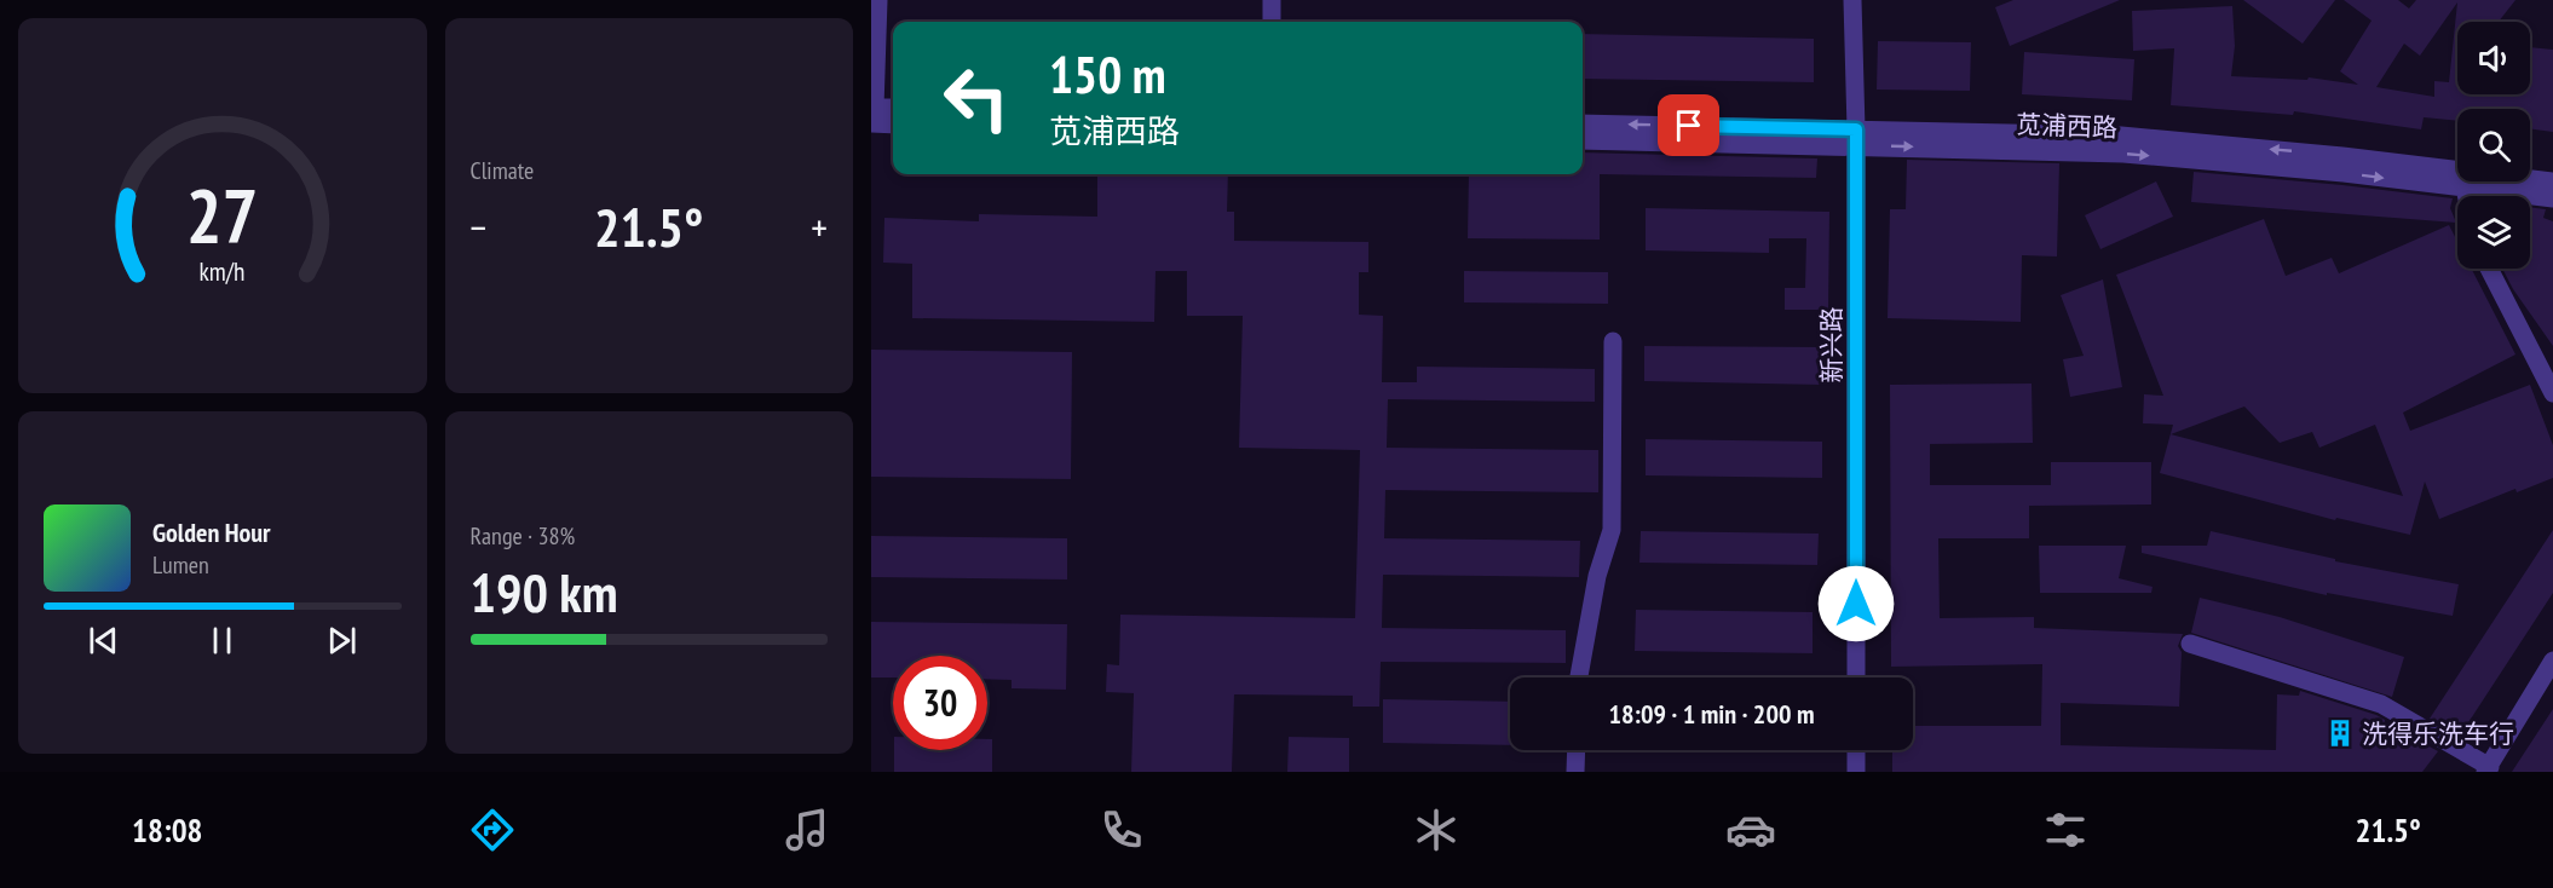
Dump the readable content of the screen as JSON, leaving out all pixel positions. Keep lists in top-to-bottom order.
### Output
{
  "streets": {
    "street": ["苋浦西路", "新兴路"]
  },
  "crossings": [
    ["苋浦西路", "新兴路"]
  ],
  "places": {
    "building": ["洗得乐洗车行"]
  },
  "page": {
    "tile": [
      "Climate",
      ["Range · 38%", "190 km"]
    ],
    "turn": ["150 m", "苋浦西路"],
    "heat": ["−", "21.5°", "+"],
    "song": ["Golden Hour", "Lumen"],
    "limit": "30",
    "trip": "18:09 · 1 min · 200 m",
    "tabs": ["18:08", "21.5°"],
    "gauge": ["27", "km/h"]
  }
}
